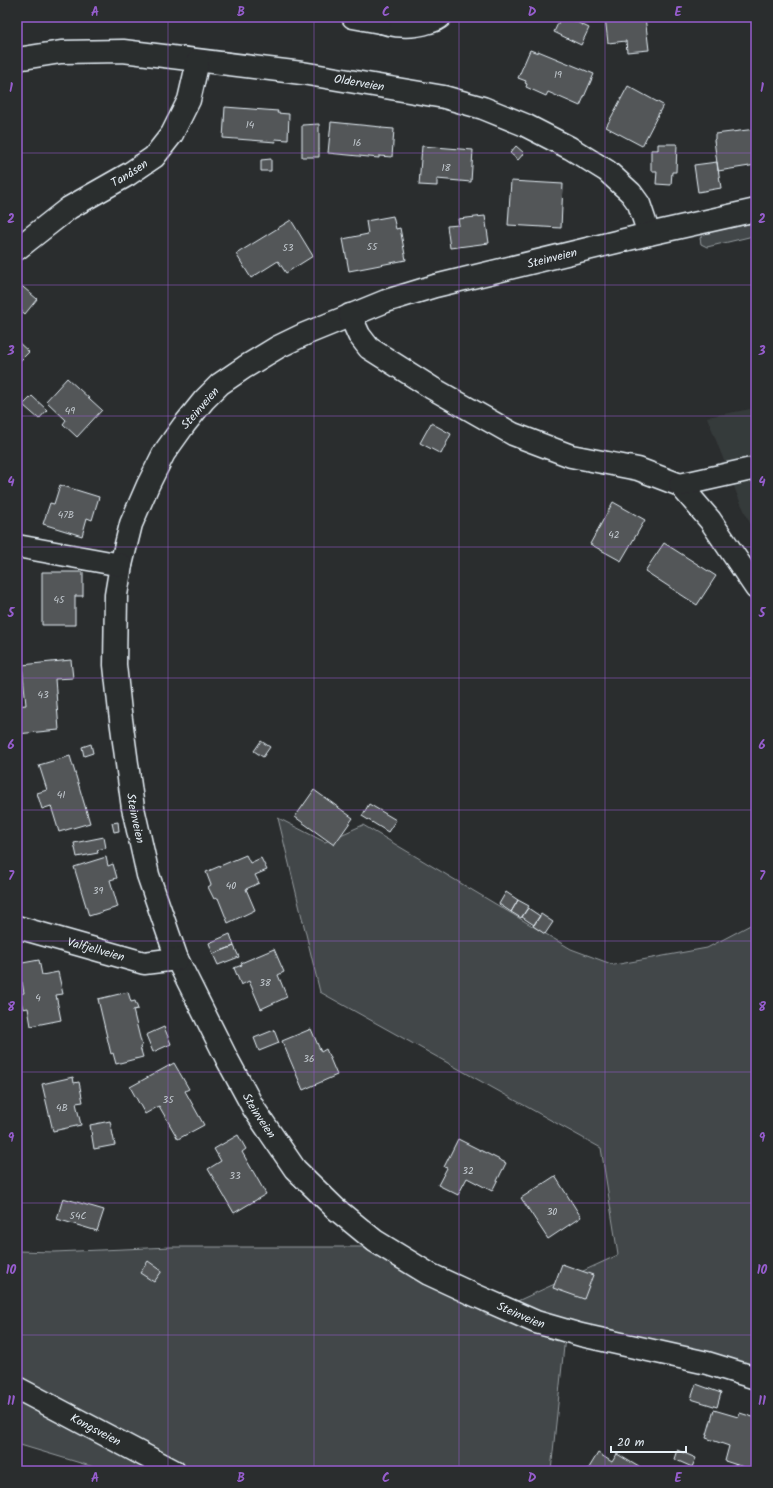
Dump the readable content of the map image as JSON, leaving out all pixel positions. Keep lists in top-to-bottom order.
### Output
{
  "streets": {
    "main road": [
      "Olderveien",
      "Tanåsen",
      "Steinveien",
      "Valfjellveien",
      "Kongsveien"
    ]
  },
  "crossings": [
    ["Olderveien", "Tanåsen"],
    ["Olderveien", "Steinveien"],
    ["Steinveien", "Valfjellveien"]
  ],
  "house_numbers": [
    "19",
    "14",
    "16",
    "18",
    "55",
    "53",
    "49",
    "47B",
    "42",
    "45",
    "43",
    "41",
    "40",
    "39",
    "38",
    "4",
    "36",
    "35",
    "4B",
    "32",
    "33",
    "30",
    "54C"
  ],
  "scale_bar": "20 m",
  "grid": {
    "columns": [
      "A",
      "B",
      "C",
      "D",
      "E"
    ],
    "rows": [
      "1",
      "2",
      "3",
      "4",
      "5",
      "6",
      "7",
      "8",
      "9",
      "10",
      "11"
    ]
  }
}
